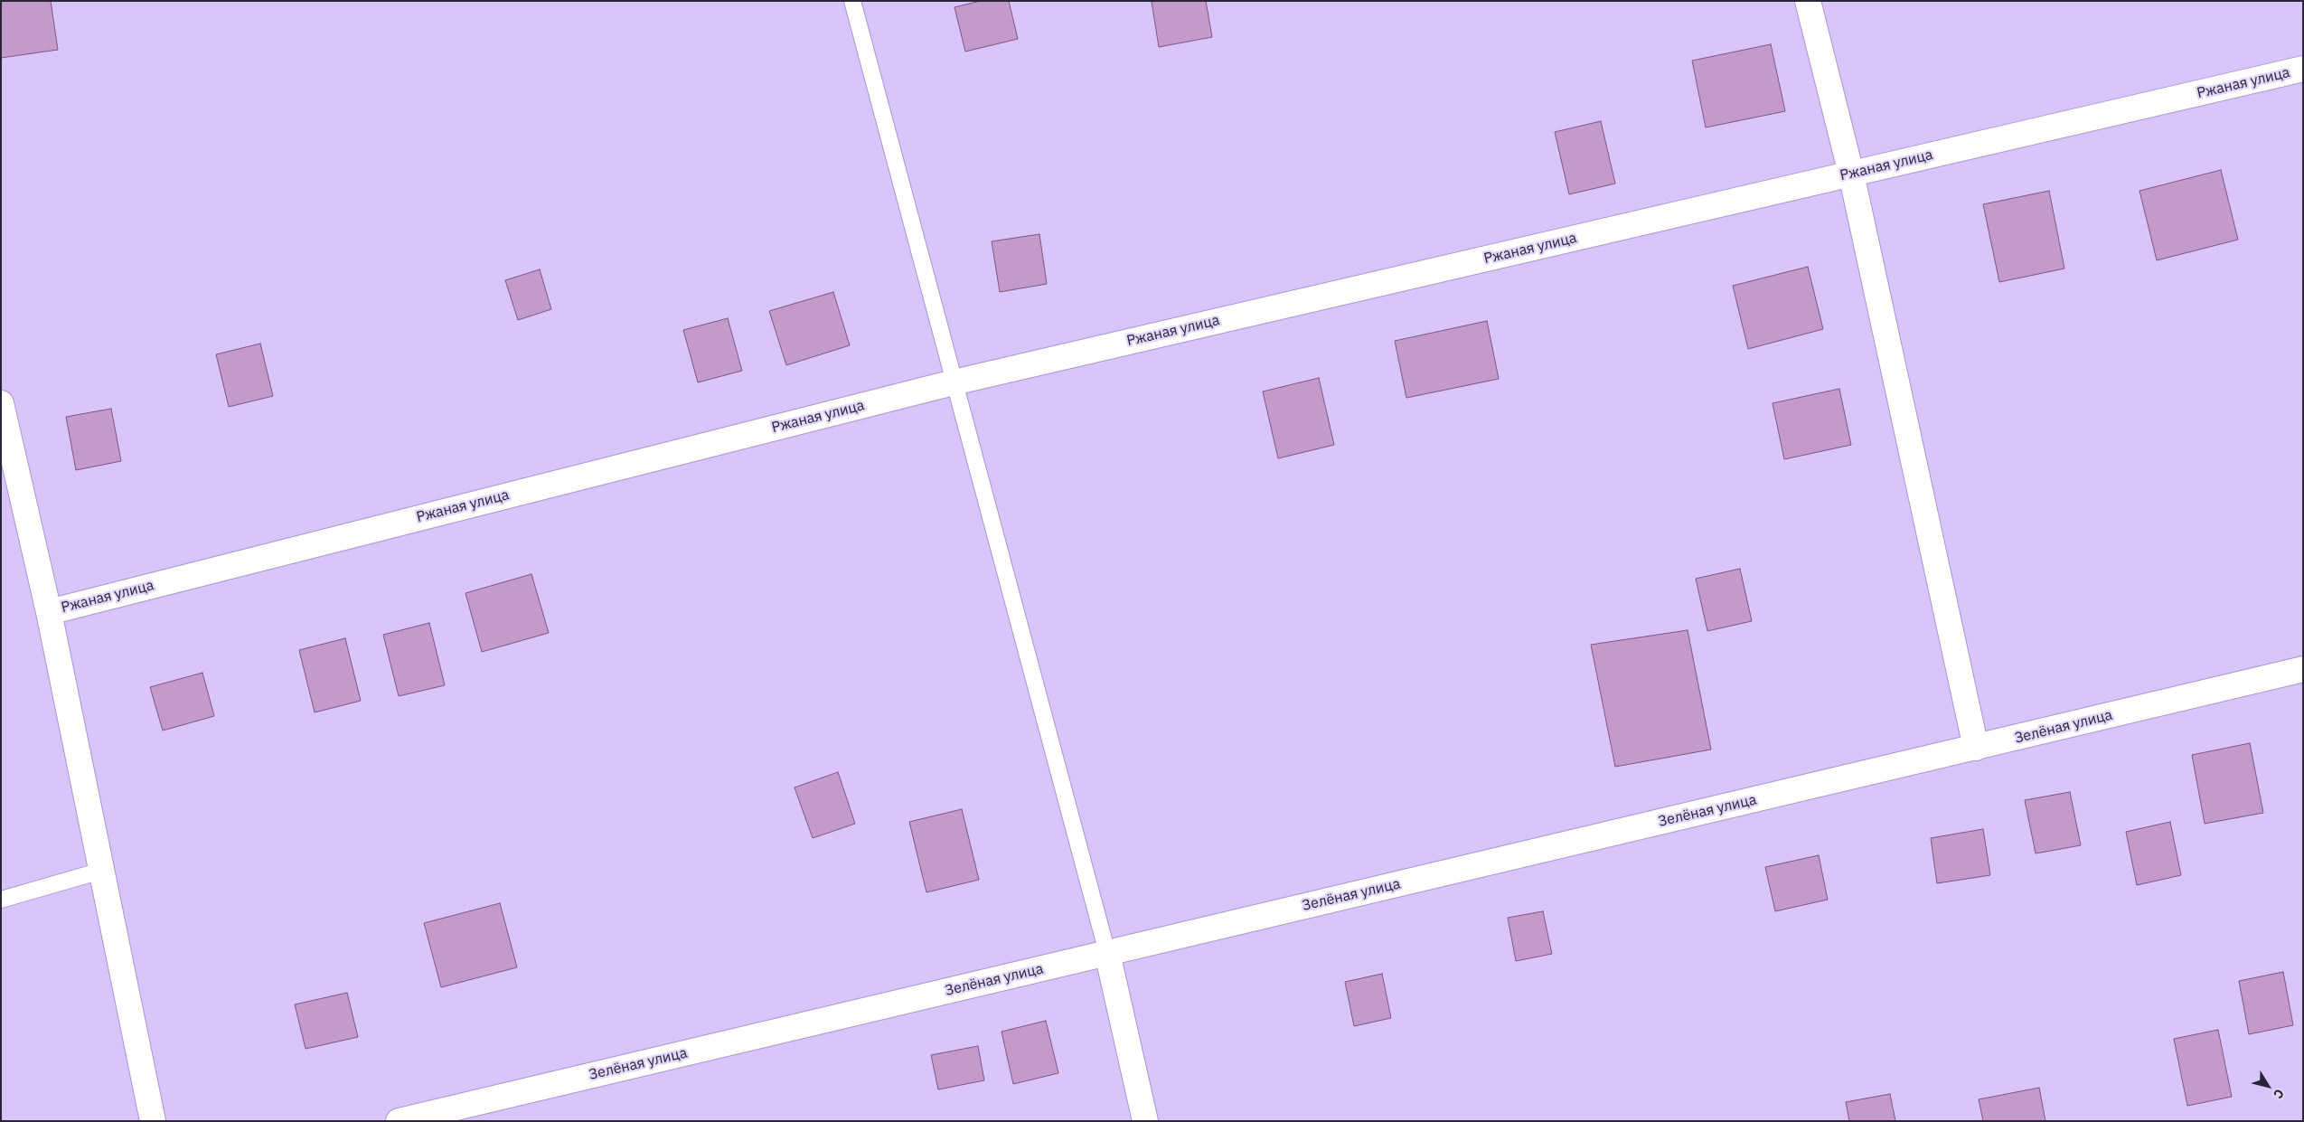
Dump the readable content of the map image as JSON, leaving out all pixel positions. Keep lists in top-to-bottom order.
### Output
{
  "streets": {
    "street": ["Ржаная улица", "Зелёная улица"]
  },
  "north": "bottom right"
}
